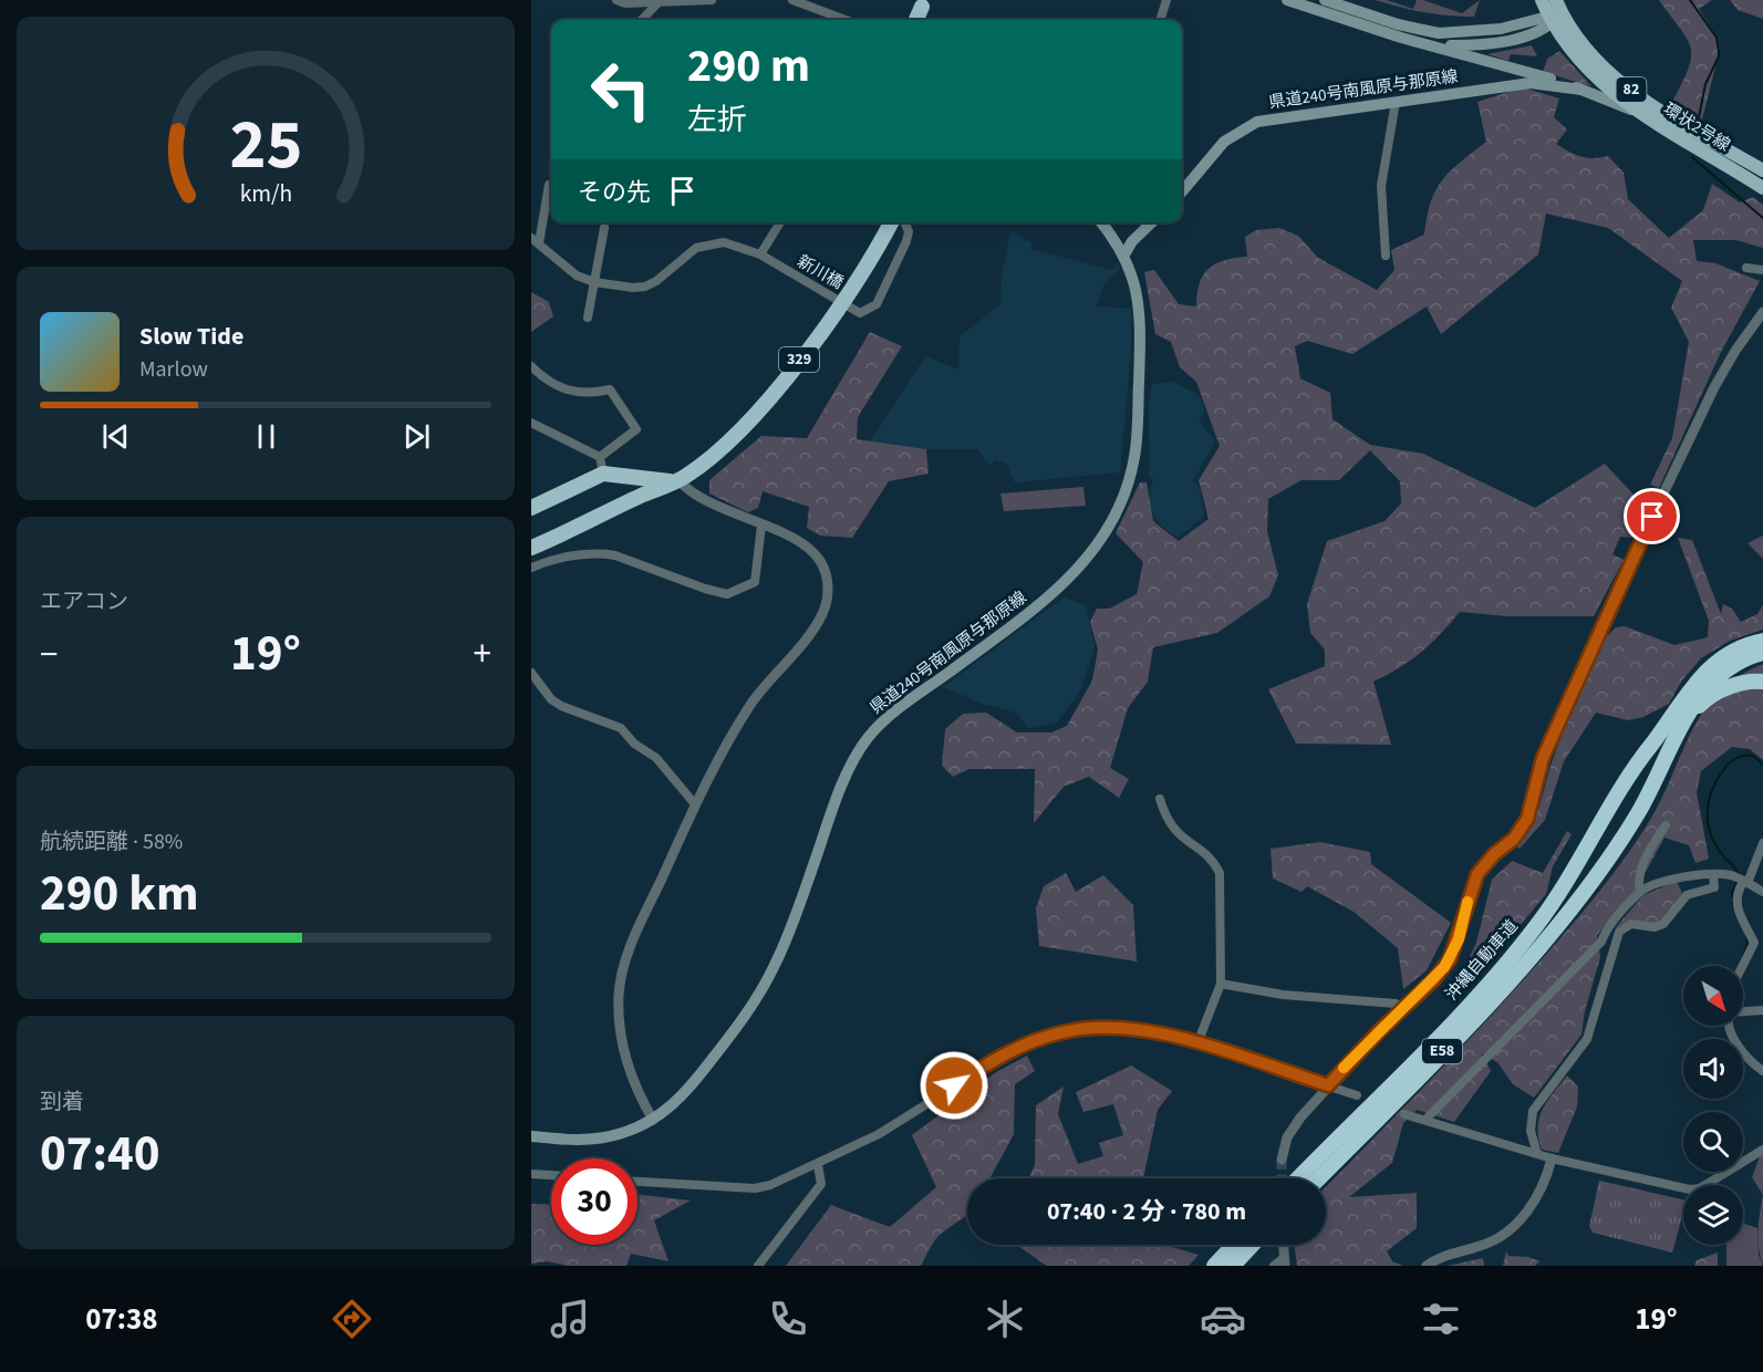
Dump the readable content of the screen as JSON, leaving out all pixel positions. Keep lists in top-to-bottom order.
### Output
{
  "streets": {
    "highway": ["329", "沖縄自動車道", "E58"],
    "main road": ["県道240号南風原与那原線", "82", "環状2号線"],
    "street": ["新川橋"]
  },
  "crossings": [
    ["沖縄自動車道", "E58"]
  ],
  "north": "bottom right",
  "page": {
    "turn": ["290 m", "左折"],
    "then": "その先",
    "song": ["Slow Tide", "Marlow"],
    "tile": [
      "エアコン",
      ["航続距離 · 58%", "290 km"],
      ["到着", "07:40"]
    ],
    "heat": ["−", "19°", "+"],
    "limit": "30",
    "trip": "07:40 · 2 分 · 780 m",
    "tabs": ["07:38", "19°"],
    "gauge": ["25", "km/h"]
  }
}
